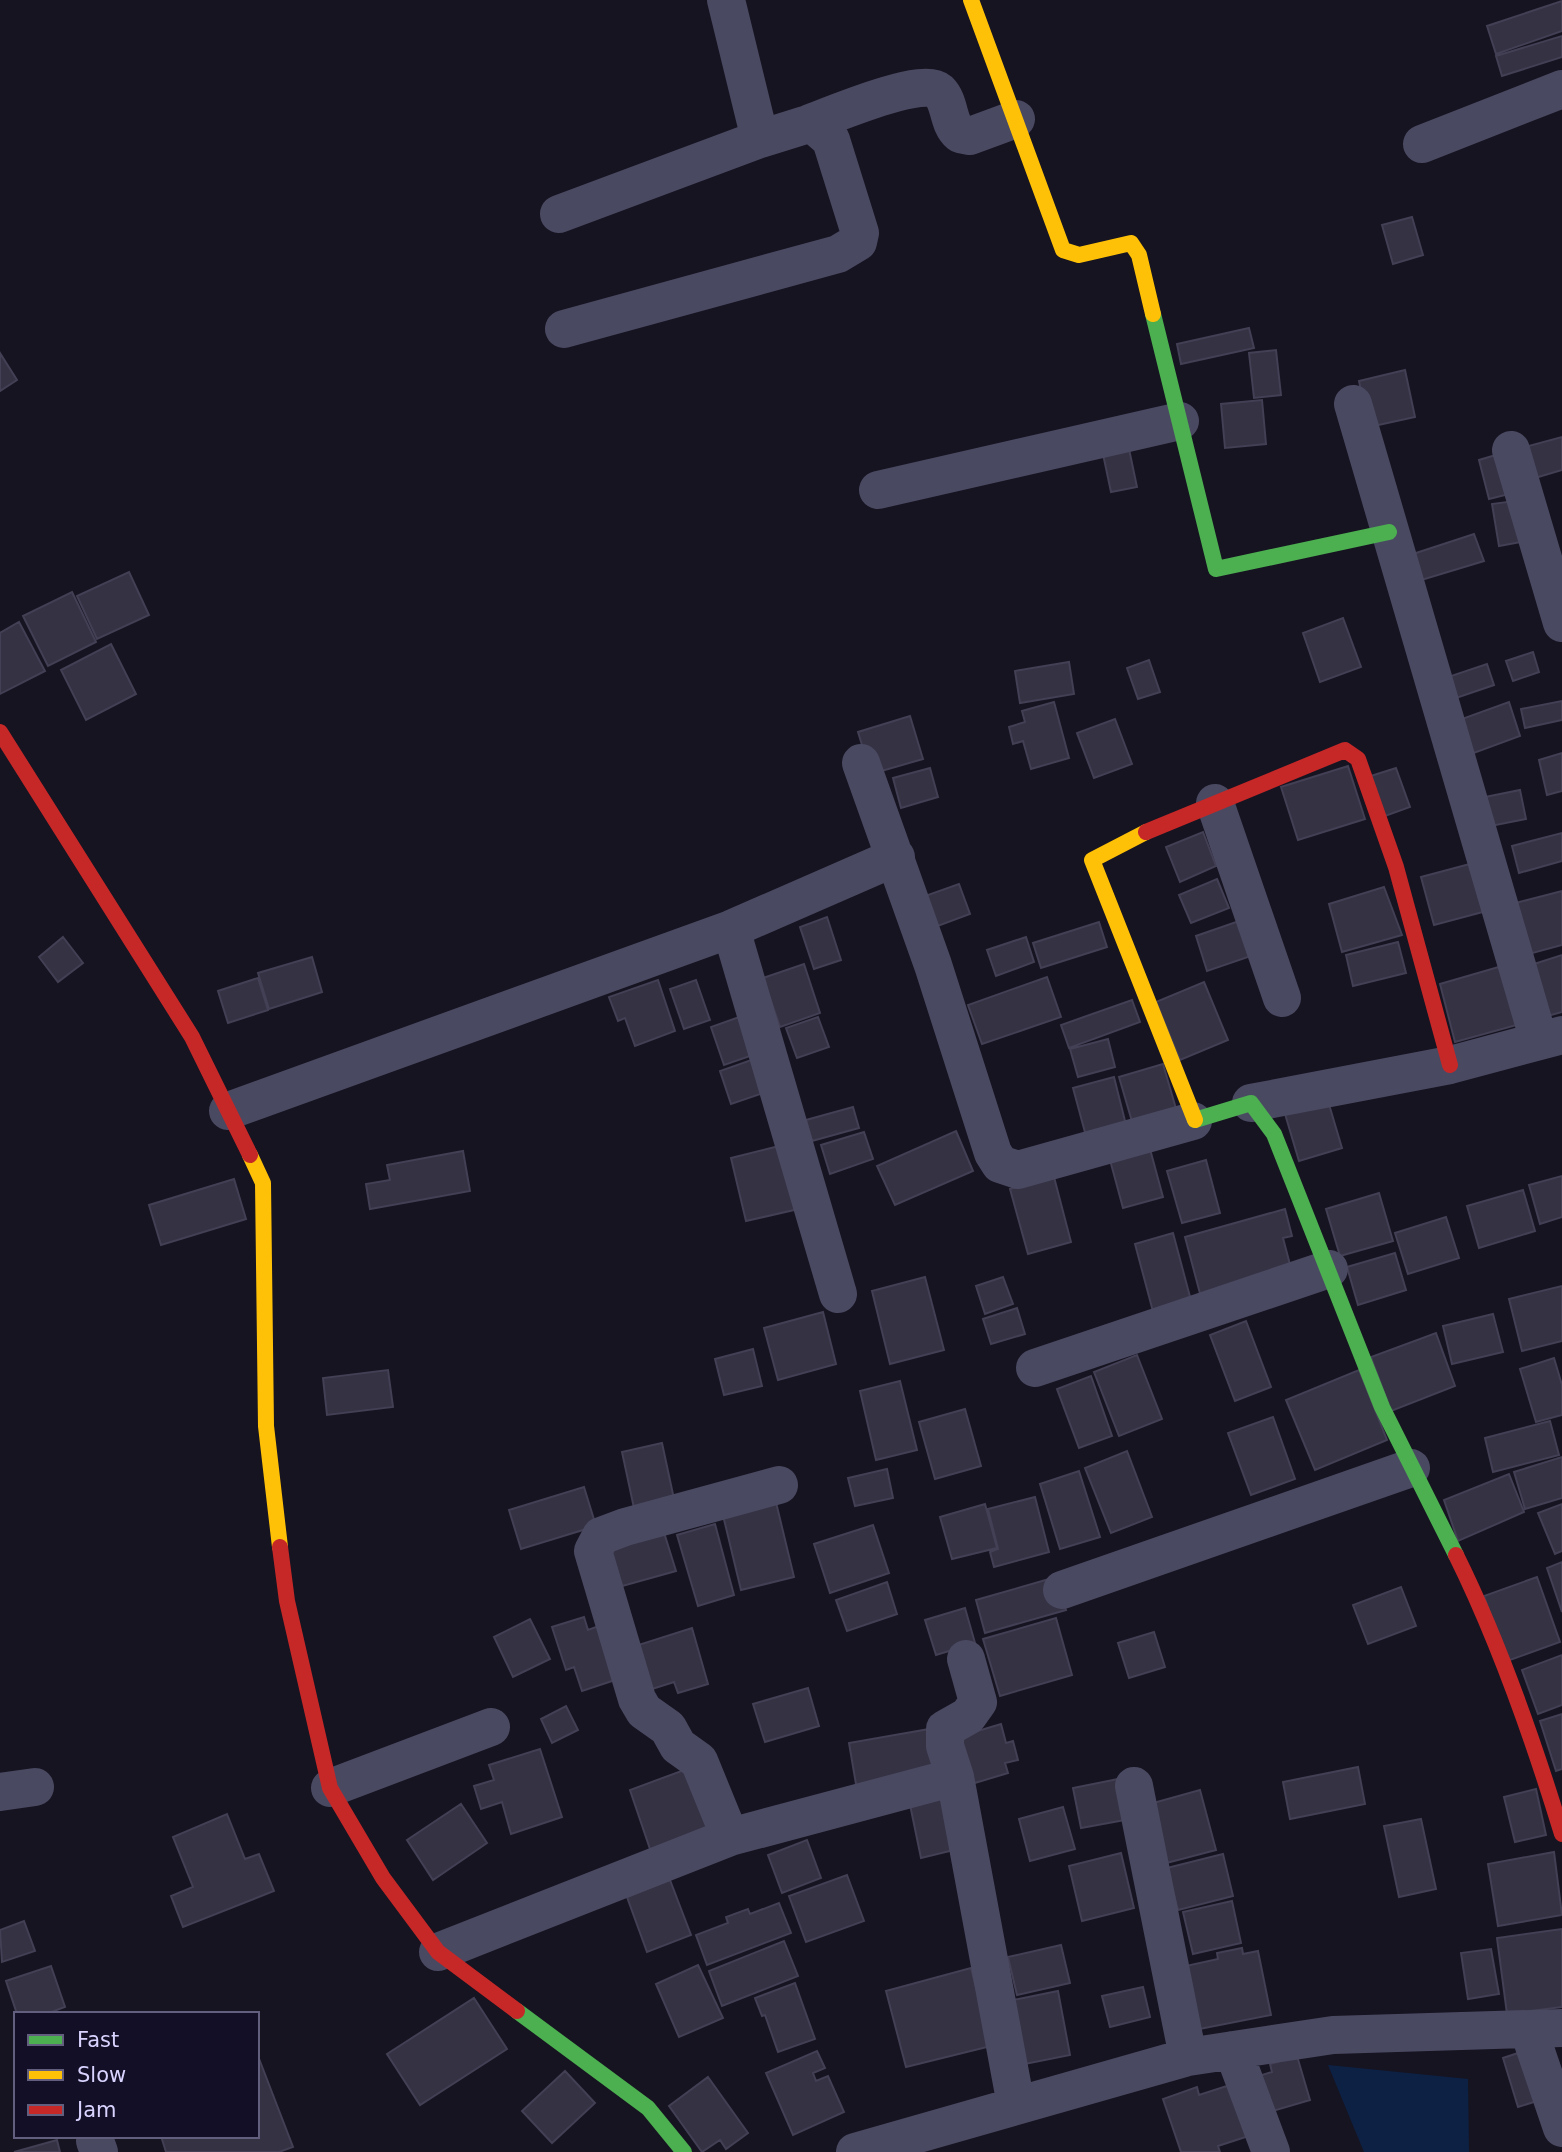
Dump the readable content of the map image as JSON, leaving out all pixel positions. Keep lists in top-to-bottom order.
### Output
{
  "legend": ["Fast", "Slow", "Jam"]
}
